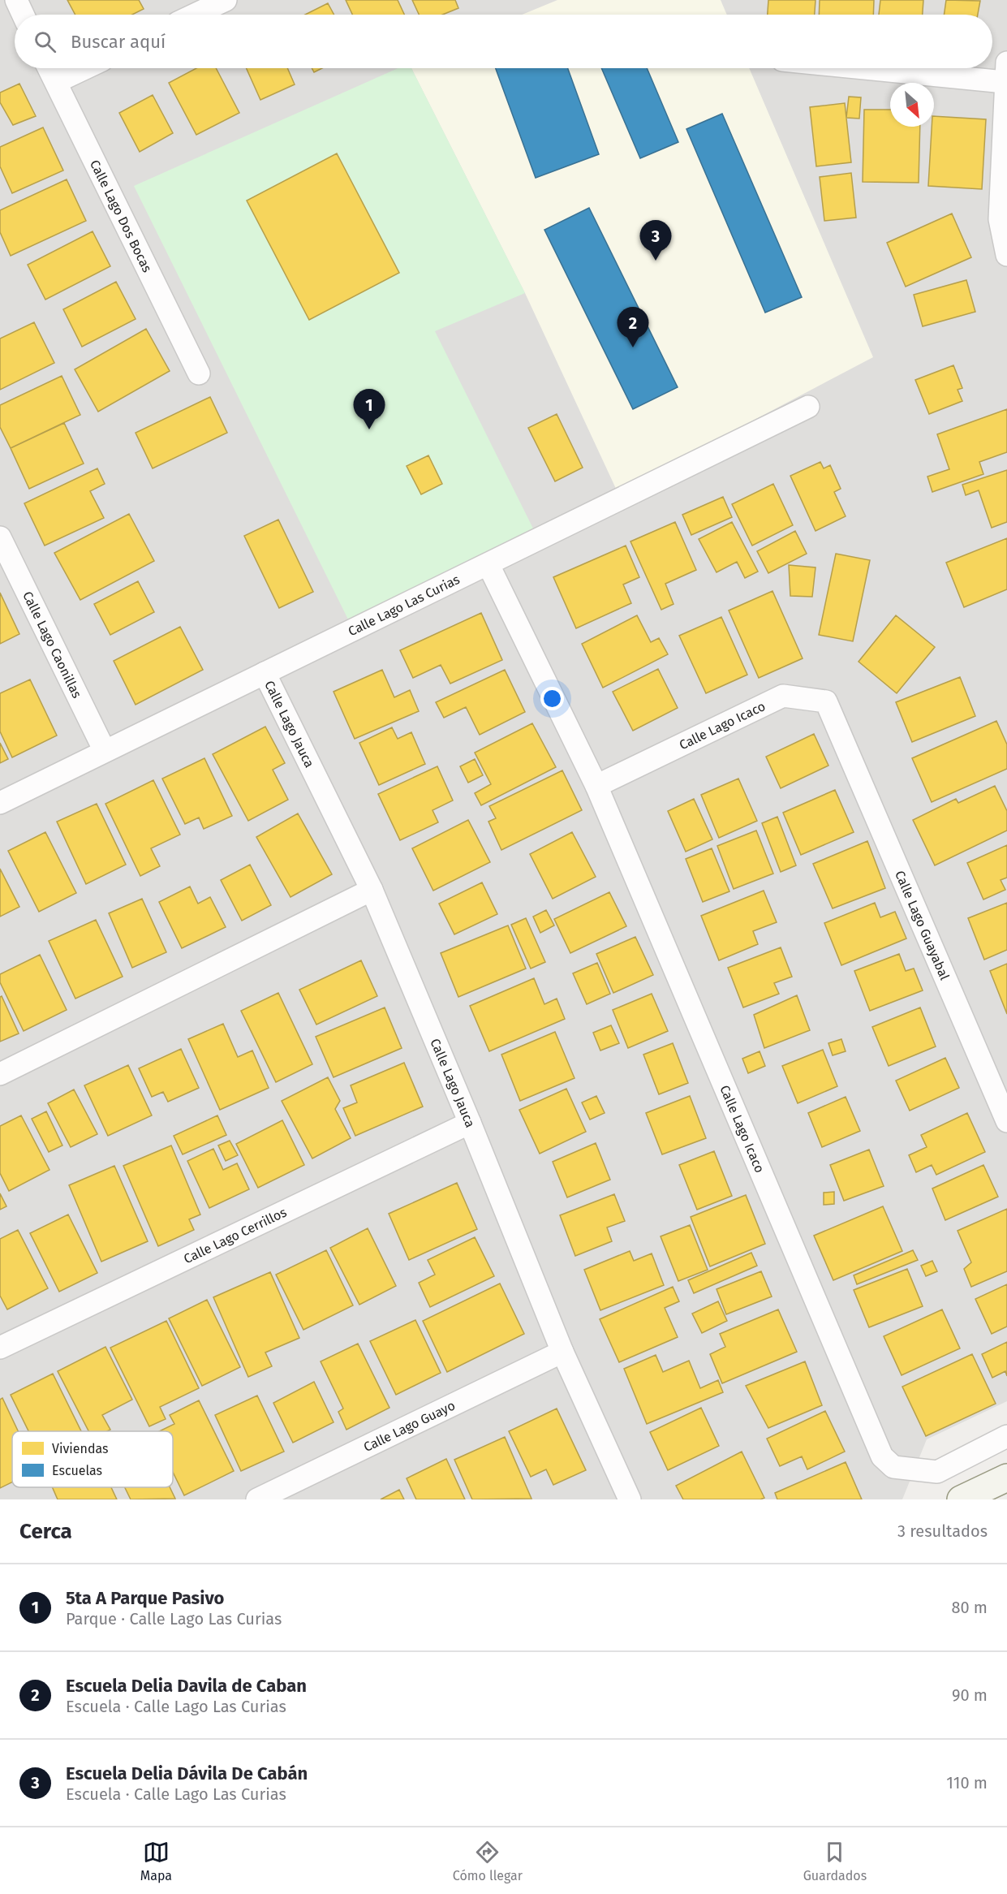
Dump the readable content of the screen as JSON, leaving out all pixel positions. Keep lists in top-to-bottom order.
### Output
{
  "streets": {
    "street": [
      "Calle Lago Dos Bocas",
      "Calle Lago Las Curias",
      "Calle Lago Caonillas",
      "Calle Lago Jauca",
      "Calle Lago Icaco",
      "Calle Lago Guayabal",
      "Calle Lago Cerrillos",
      "Calle Lago Guayo"
    ]
  },
  "crossings": [
    ["Calle Lago Las Curias", "Calle Lago Caonillas"],
    ["Calle Lago Las Curias", "Calle Lago Jauca"],
    ["Calle Lago Las Curias", "Calle Lago Icaco"],
    ["Calle Lago Jauca", "Calle Lago Cerrillos"],
    ["Calle Lago Jauca", "Calle Lago Guayo"],
    ["Calle Lago Icaco", "Calle Lago Guayabal"]
  ],
  "legend": ["Viviendas", "Escuelas"],
  "north": "bottom right",
  "page": {
    "search": "Buscar aquí",
    "pins": ["3", "2", "1"],
    "heading": ["Cerca", "3 resultados"],
    "list": [
      {
        "mark": "1",
        "name": "5ta A Parque Pasivo",
        "note": "Parque · Calle Lago Las Curias",
        "value": "80 m"
      },
      {
        "mark": "2",
        "name": "Escuela Delia Davila de Caban",
        "note": "Escuela · Calle Lago Las Curias",
        "value": "90 m"
      },
      {
        "mark": "3",
        "name": "Escuela Delia Dávila De Cabán",
        "note": "Escuela · Calle Lago Las Curias",
        "value": "110 m"
      }
    ],
    "nav": ["Mapa", "Cómo llegar", "Guardados"]
  }
}
